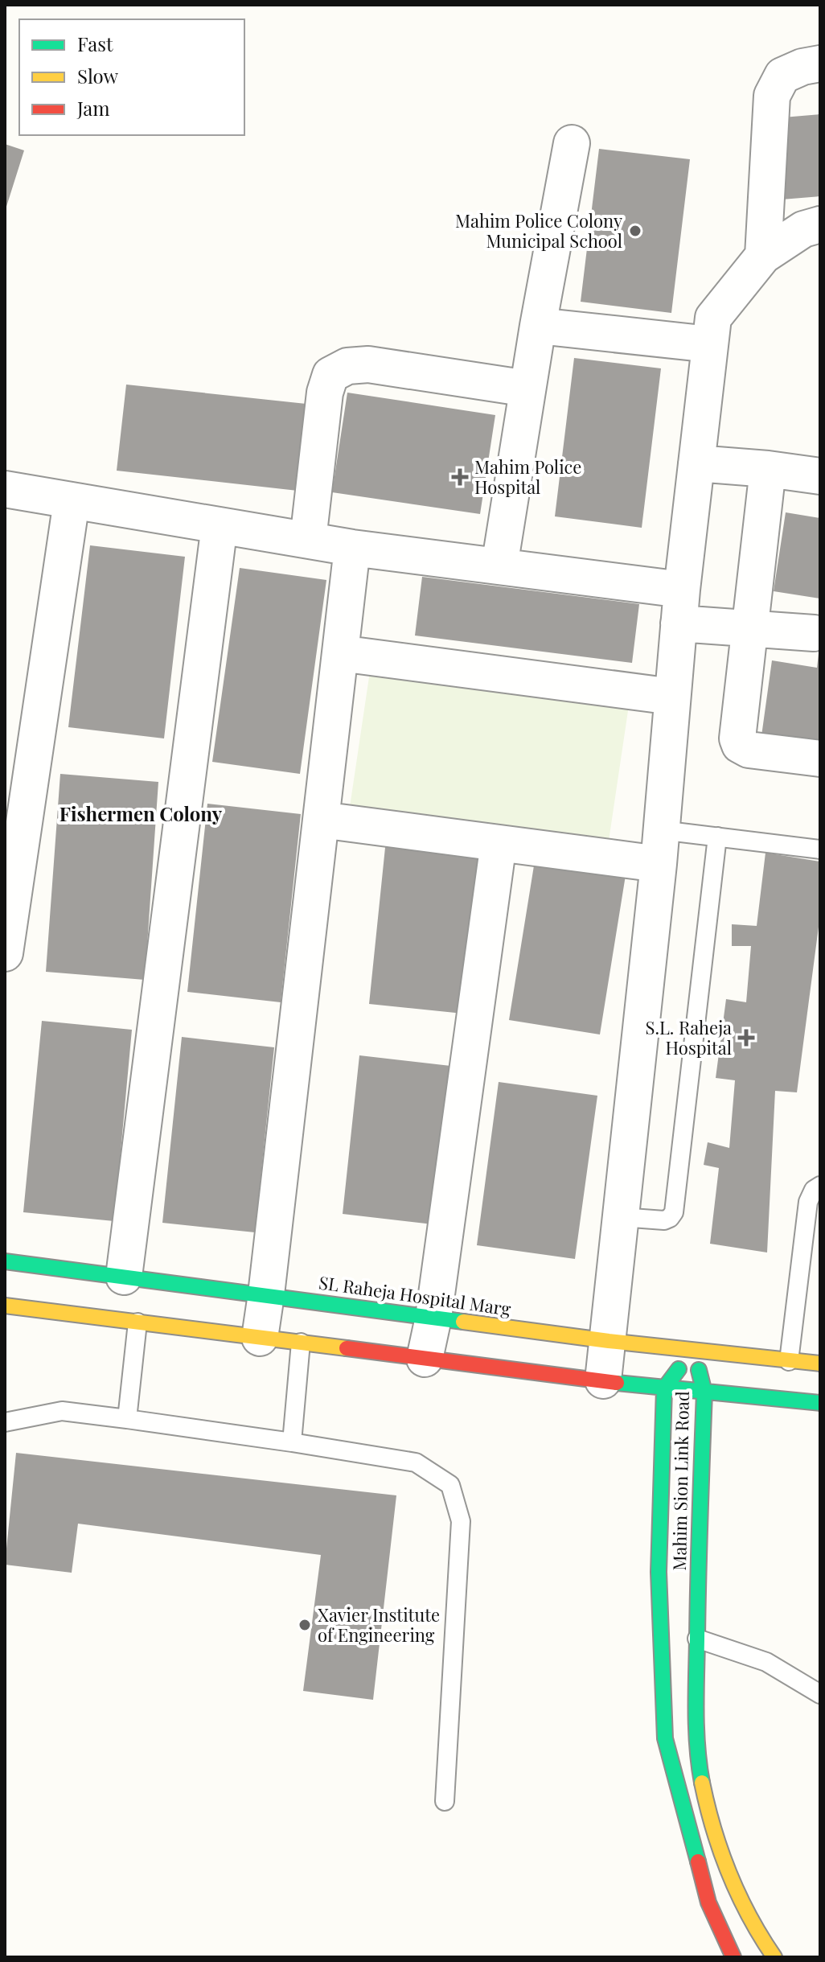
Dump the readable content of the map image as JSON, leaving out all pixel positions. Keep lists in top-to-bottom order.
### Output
{
  "streets": {
    "main road": ["SL Raheja Hospital Marg", "Mahim Sion Link Road"]
  },
  "crossings": [
    ["SL Raheja Hospital Marg", "Mahim Sion Link Road"]
  ],
  "districts": ["Fishermen Colony"],
  "places": {
    "other": ["Mahim Police Colony Municipal School", "Xavier Institute of Engineering"],
    "health": ["Mahim Police Hospital", "S.L. Raheja Hospital"]
  },
  "legend": ["Fast", "Slow", "Jam"]
}
